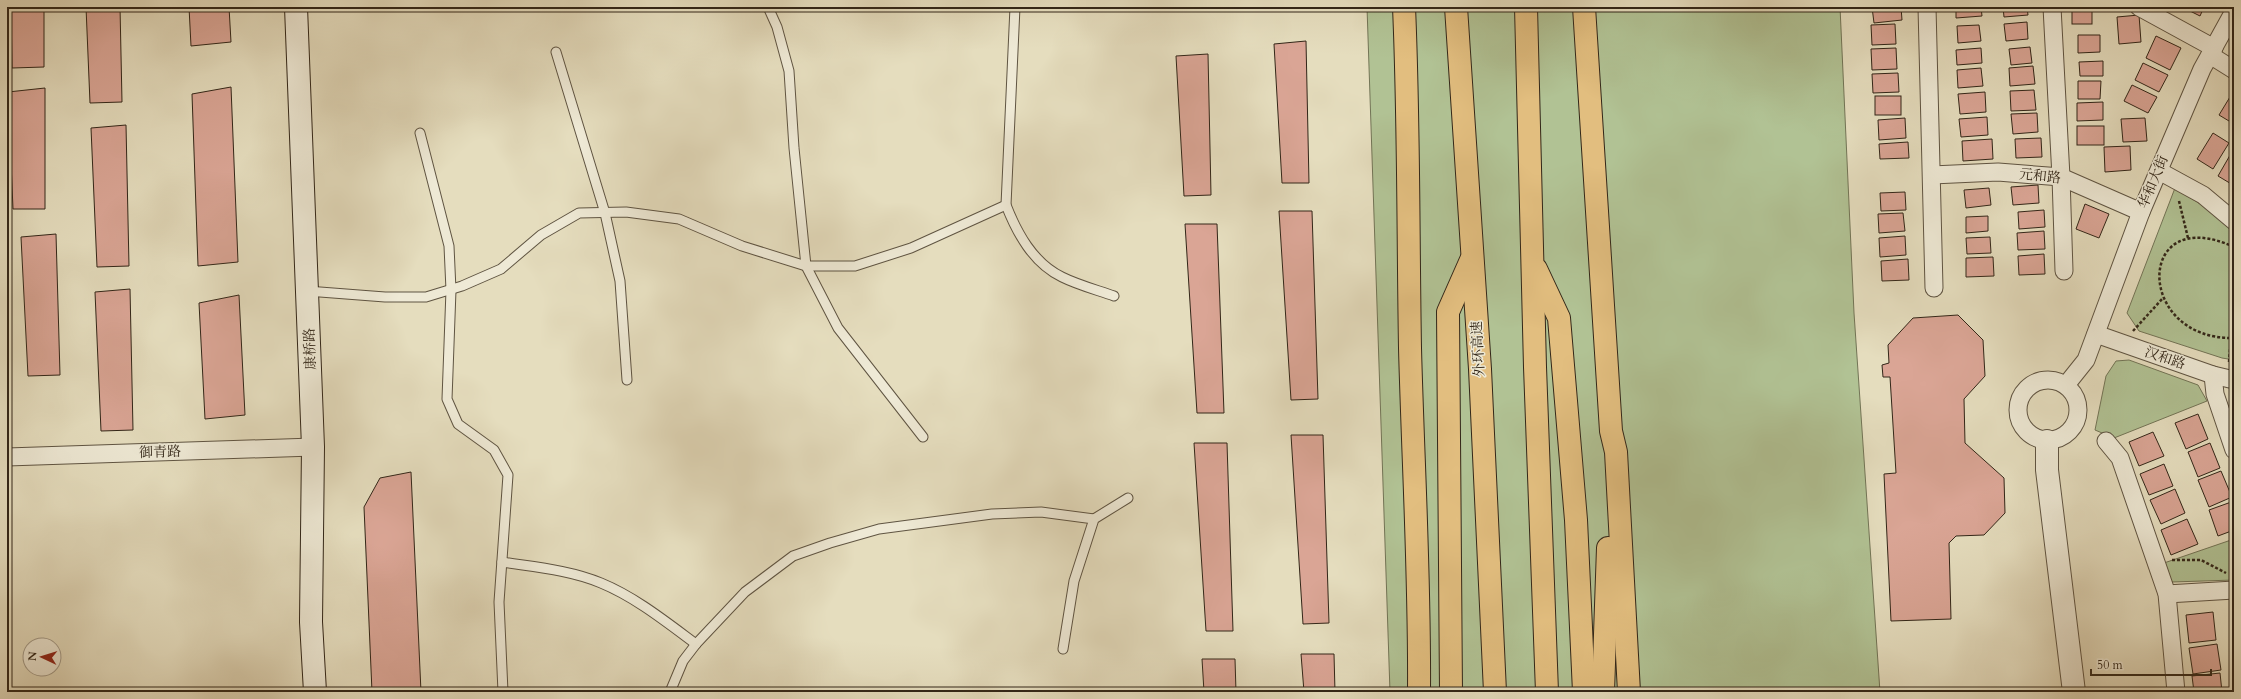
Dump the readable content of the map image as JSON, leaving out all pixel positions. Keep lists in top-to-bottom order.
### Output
{
  "streets": {
    "highway": ["外环高速"],
    "main road": ["康桥路"],
    "street": [
      "元和路",
      "华和大街",
      "汉和路",
      "御青路"
    ]
  },
  "crossings": [
    ["元和路", "华和大街"],
    ["华和大街", "汉和路"],
    ["康桥路", "御青路"]
  ],
  "scale_bar": "50 m",
  "north": "left"
}
